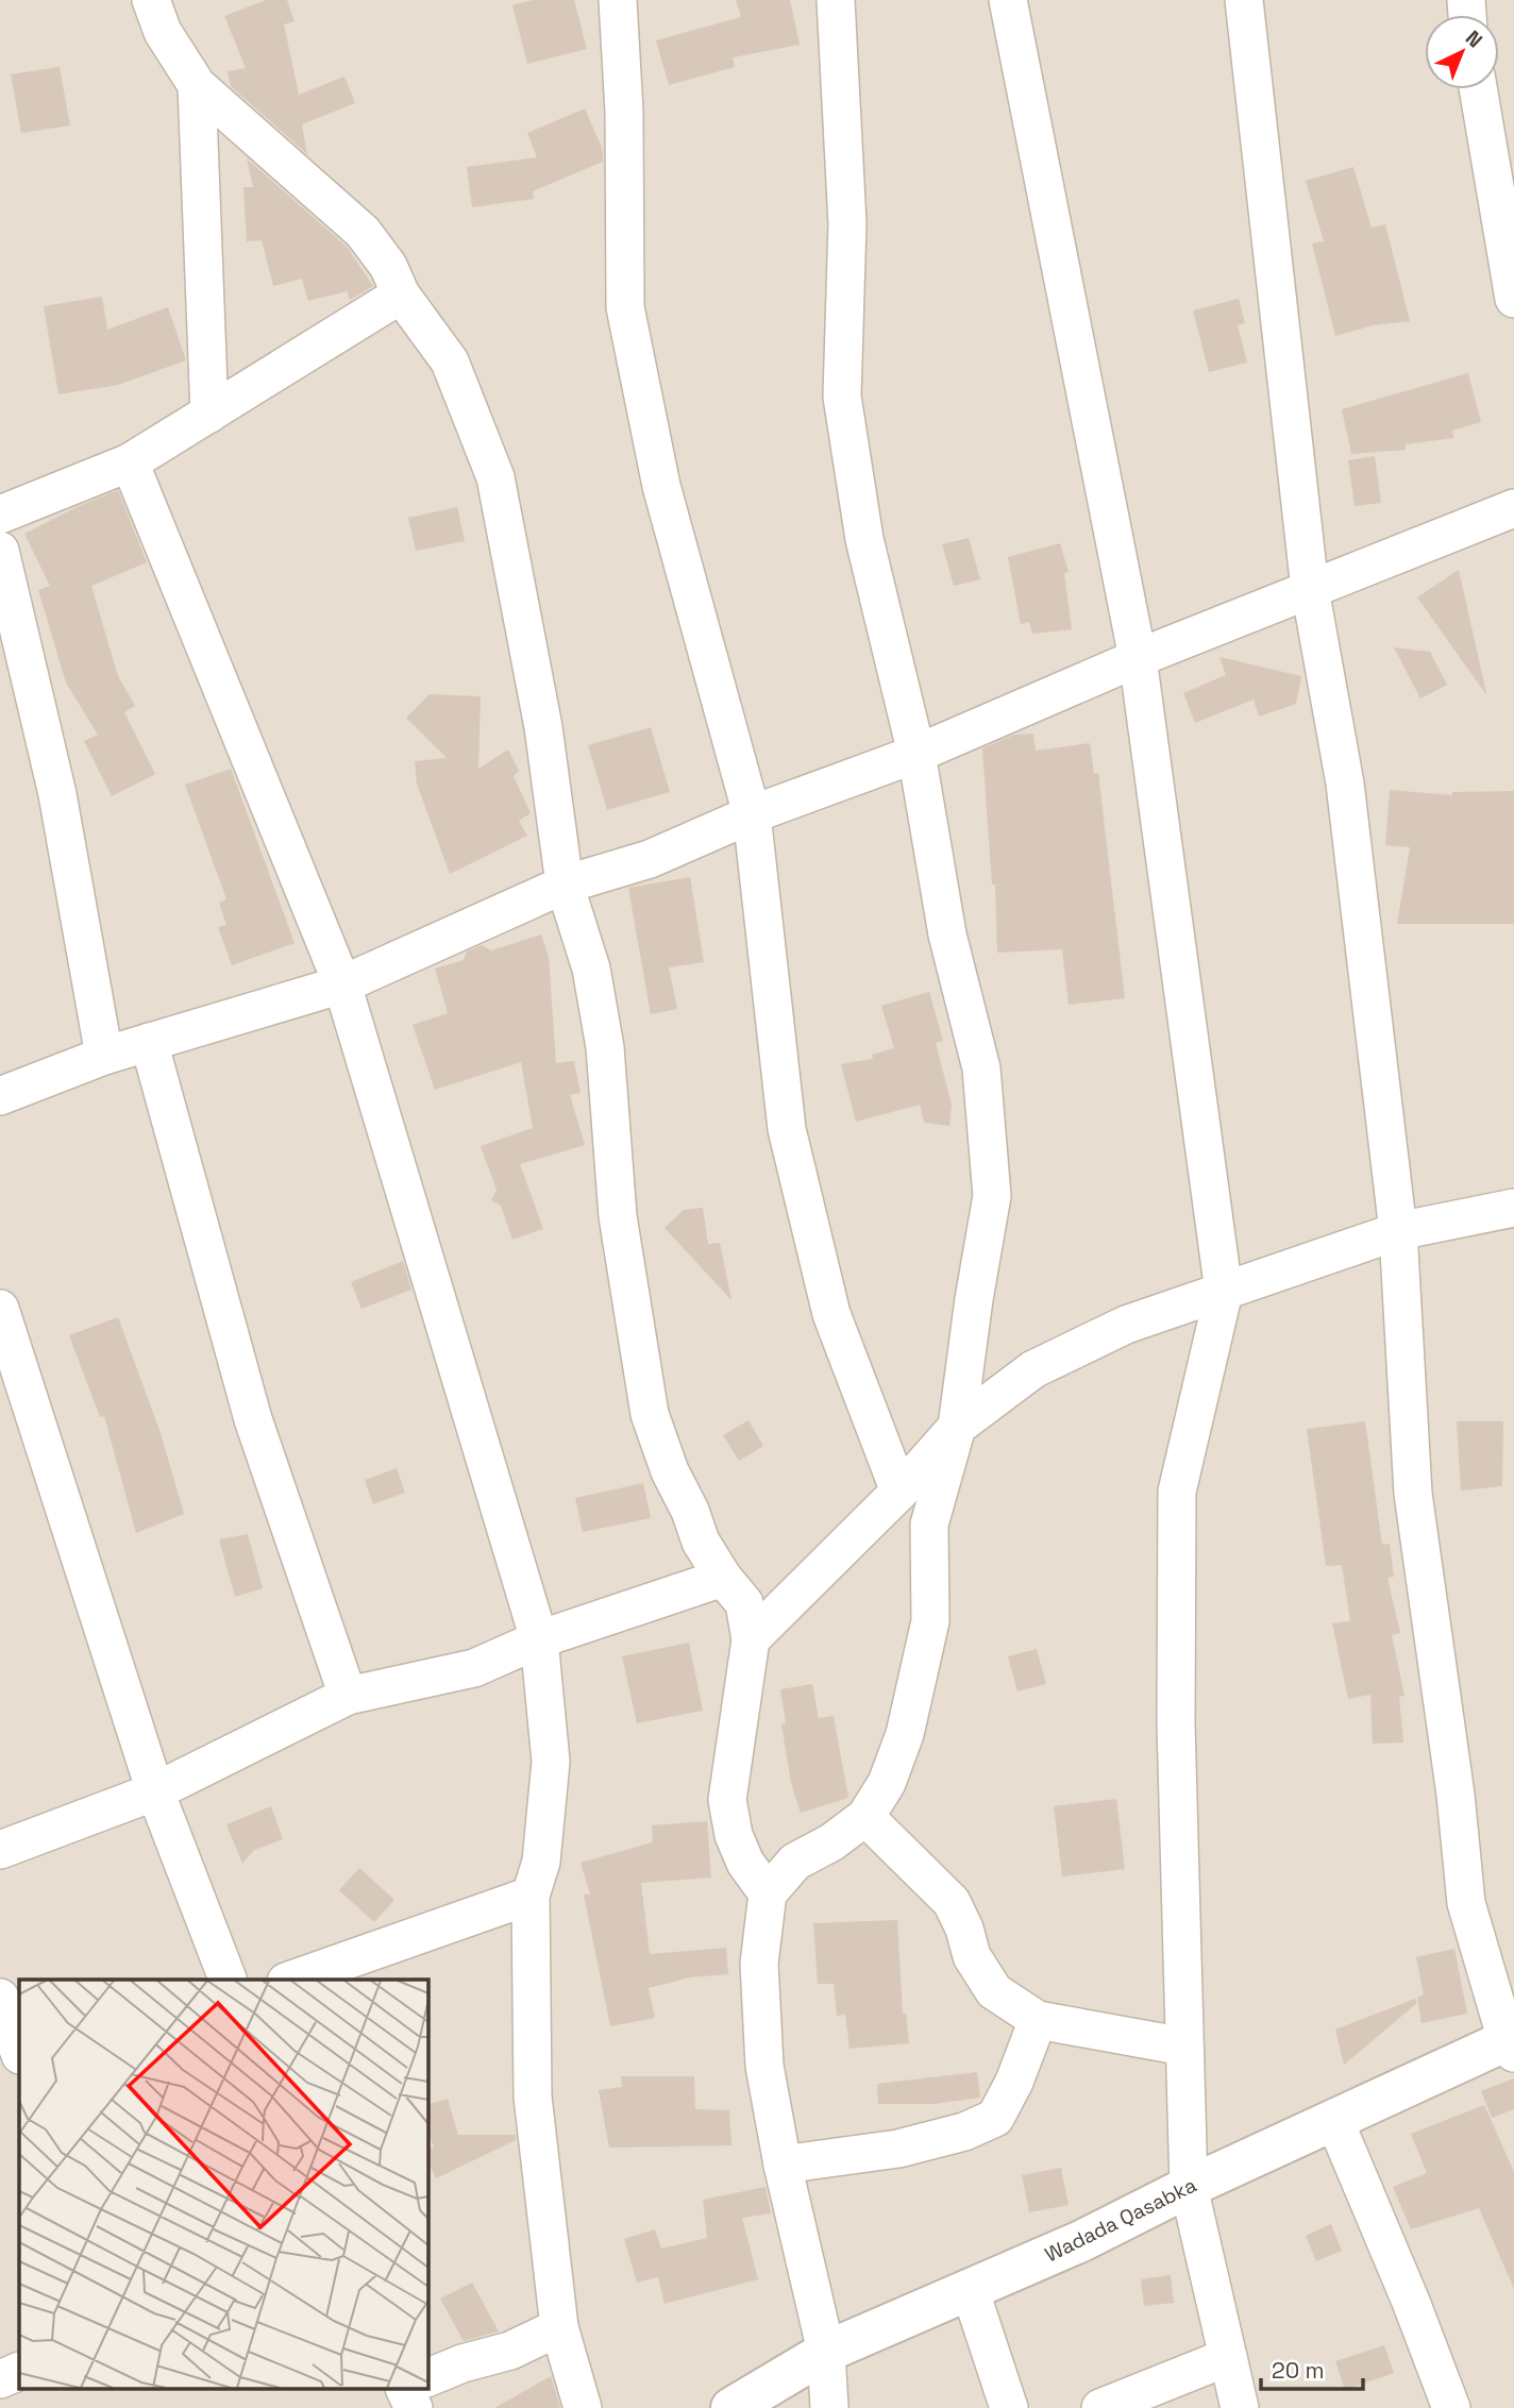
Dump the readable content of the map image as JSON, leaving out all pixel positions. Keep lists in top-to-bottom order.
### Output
{
  "streets": {
    "street": ["Wadada Qasabka"]
  },
  "scale_bar": "20 m",
  "north": "top right"
}
